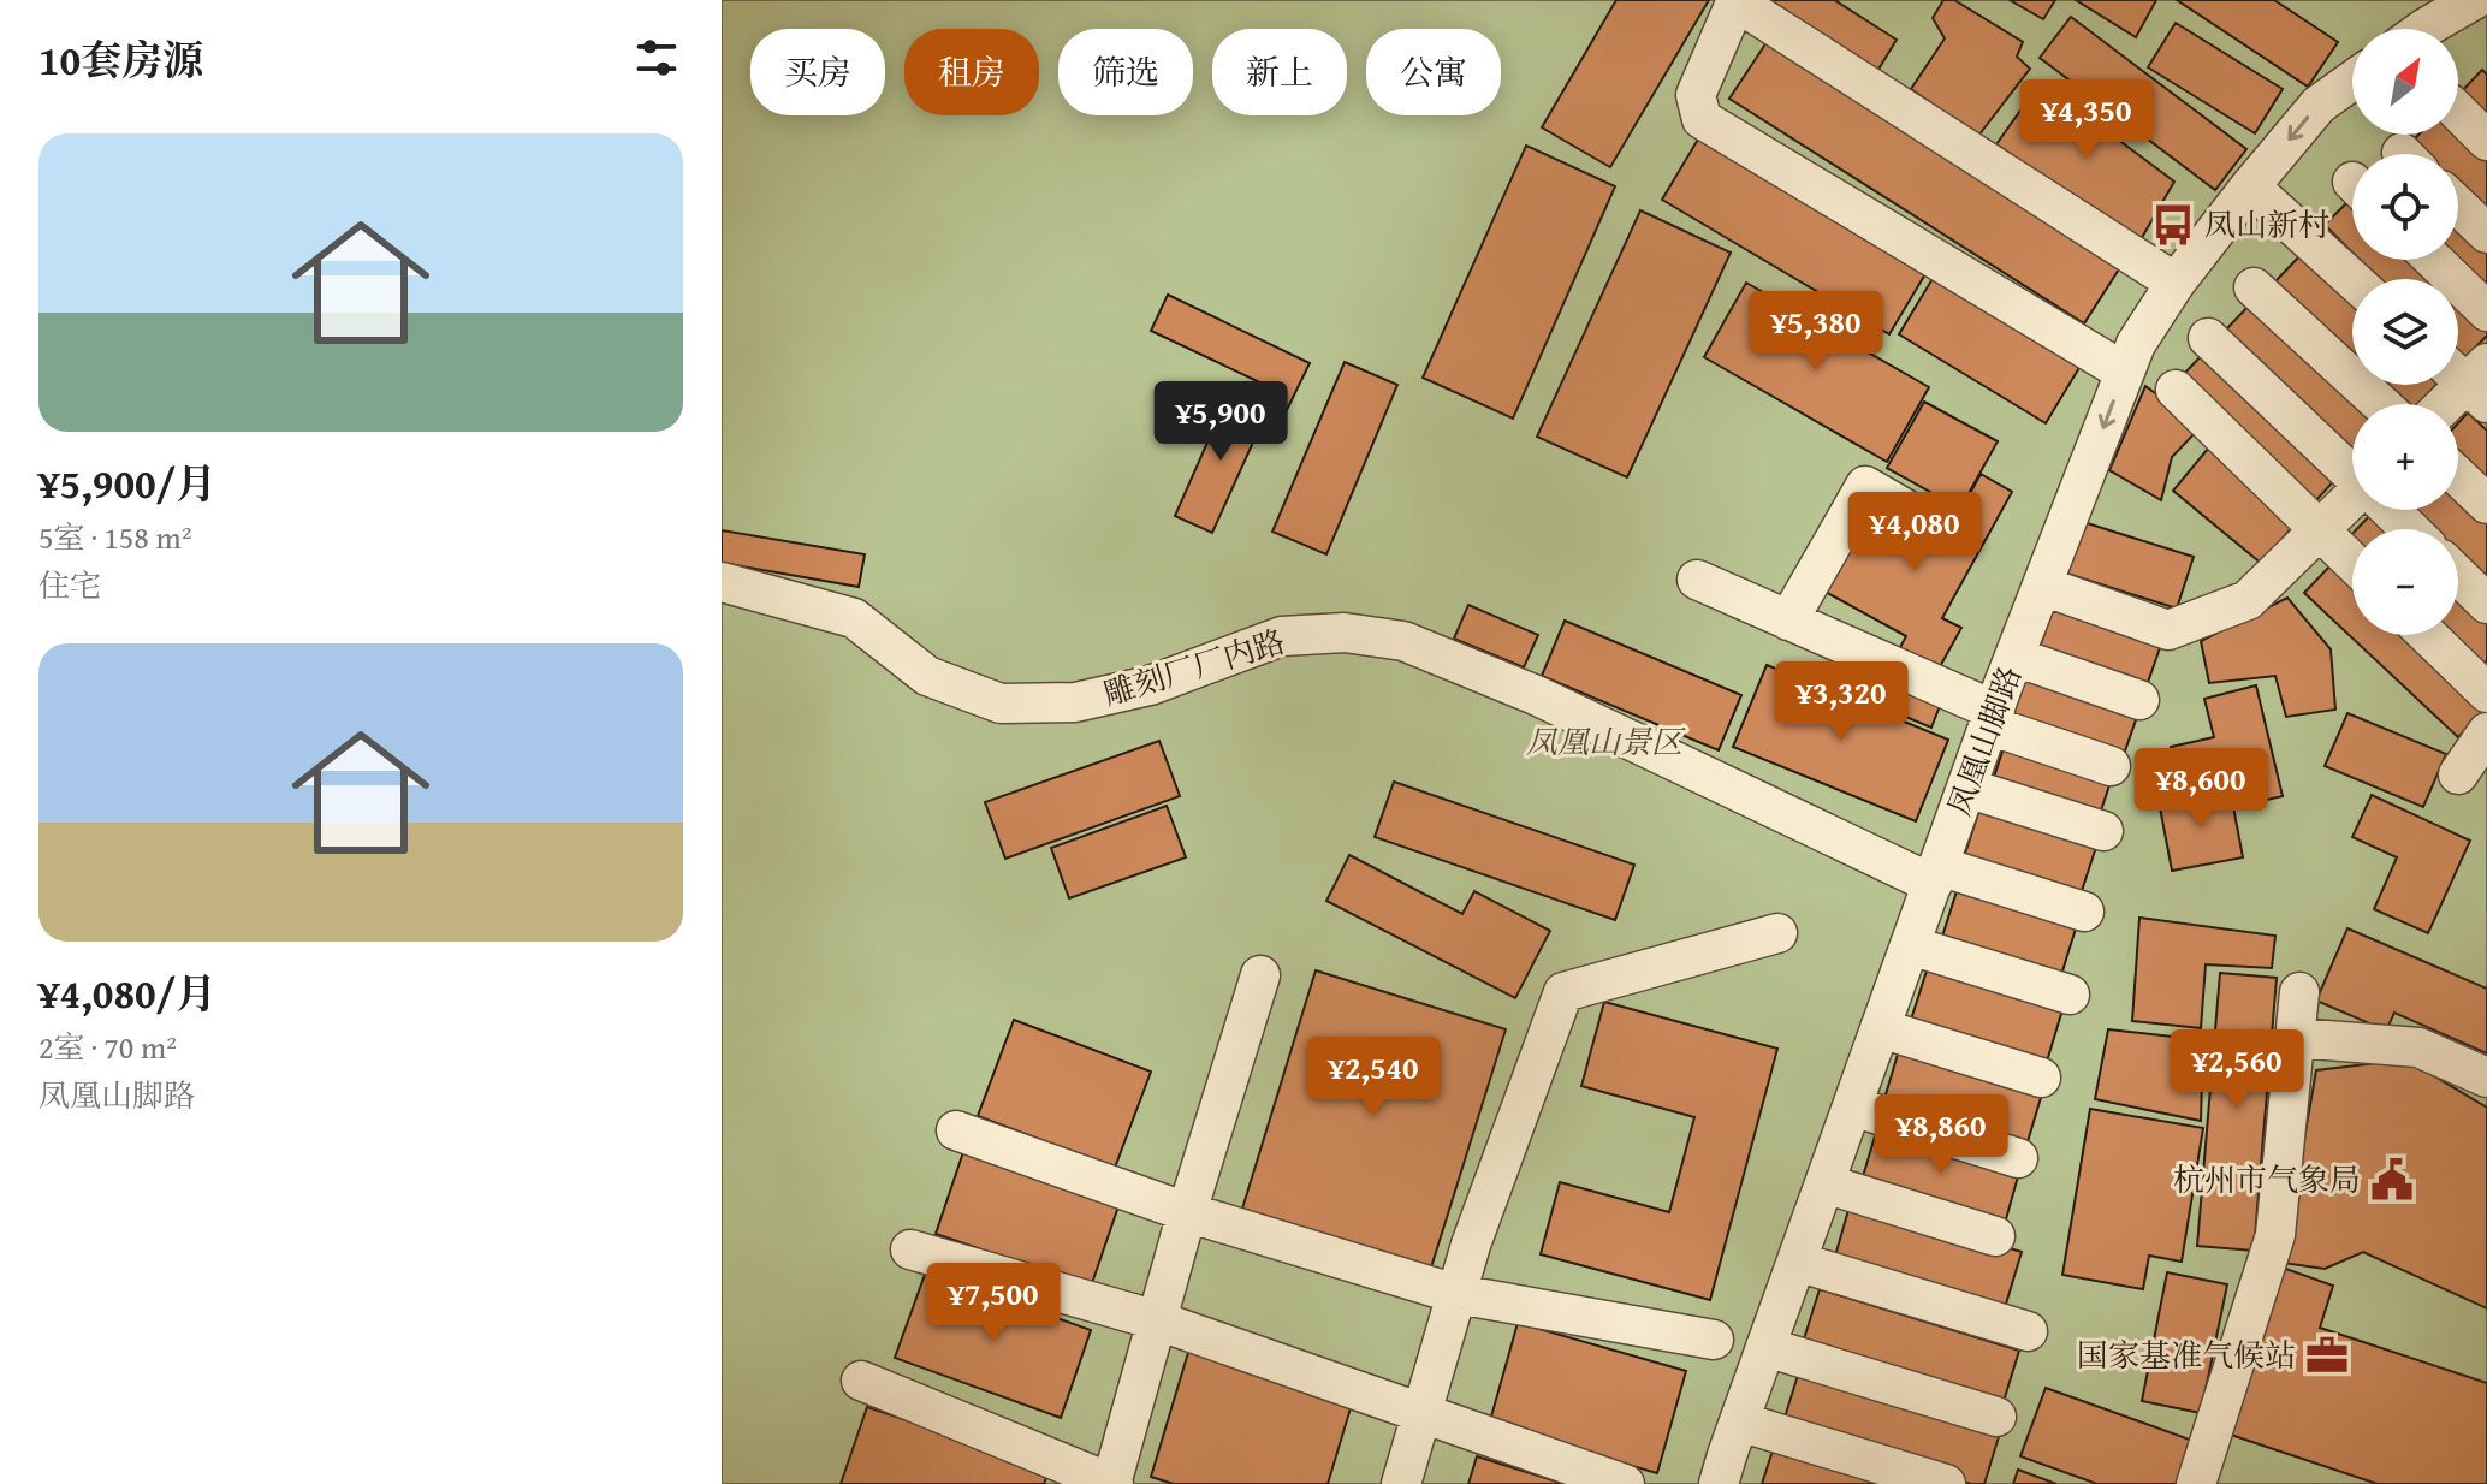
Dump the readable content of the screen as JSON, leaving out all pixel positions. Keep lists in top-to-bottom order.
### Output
{
  "streets": {
    "street": ["雕刻厂厂内路", "凤凰山脚路"]
  },
  "crossings": [
    ["雕刻厂厂内路", "凤凰山脚路"]
  ],
  "parks": ["凤凰山景区"],
  "places": {
    "bus stop": ["凤山新村"],
    "public building": ["杭州市气象局"],
    "office": ["国家基准气候站"]
  },
  "north": "top right",
  "page": {
    "heading": "10套房源",
    "map_buttons": ["+", "−"],
    "chip": [
      "买房",
      "租房",
      "筛选",
      "新上",
      "公寓"
    ],
    "price": [
      "¥4,350",
      "¥5,380",
      "¥5,900",
      "¥4,080",
      "¥3,320",
      "¥8,600",
      "¥2,560",
      "¥2,540",
      "¥8,860",
      "¥7,500"
    ],
    "list": [
      {
        "name": "¥5,900/月",
        "note": "5室 · 158 m² · 住宅"
      },
      {
        "name": "¥4,080/月",
        "note": "2室 · 70 m² · 凤凰山脚路"
      }
    ]
  }
}
